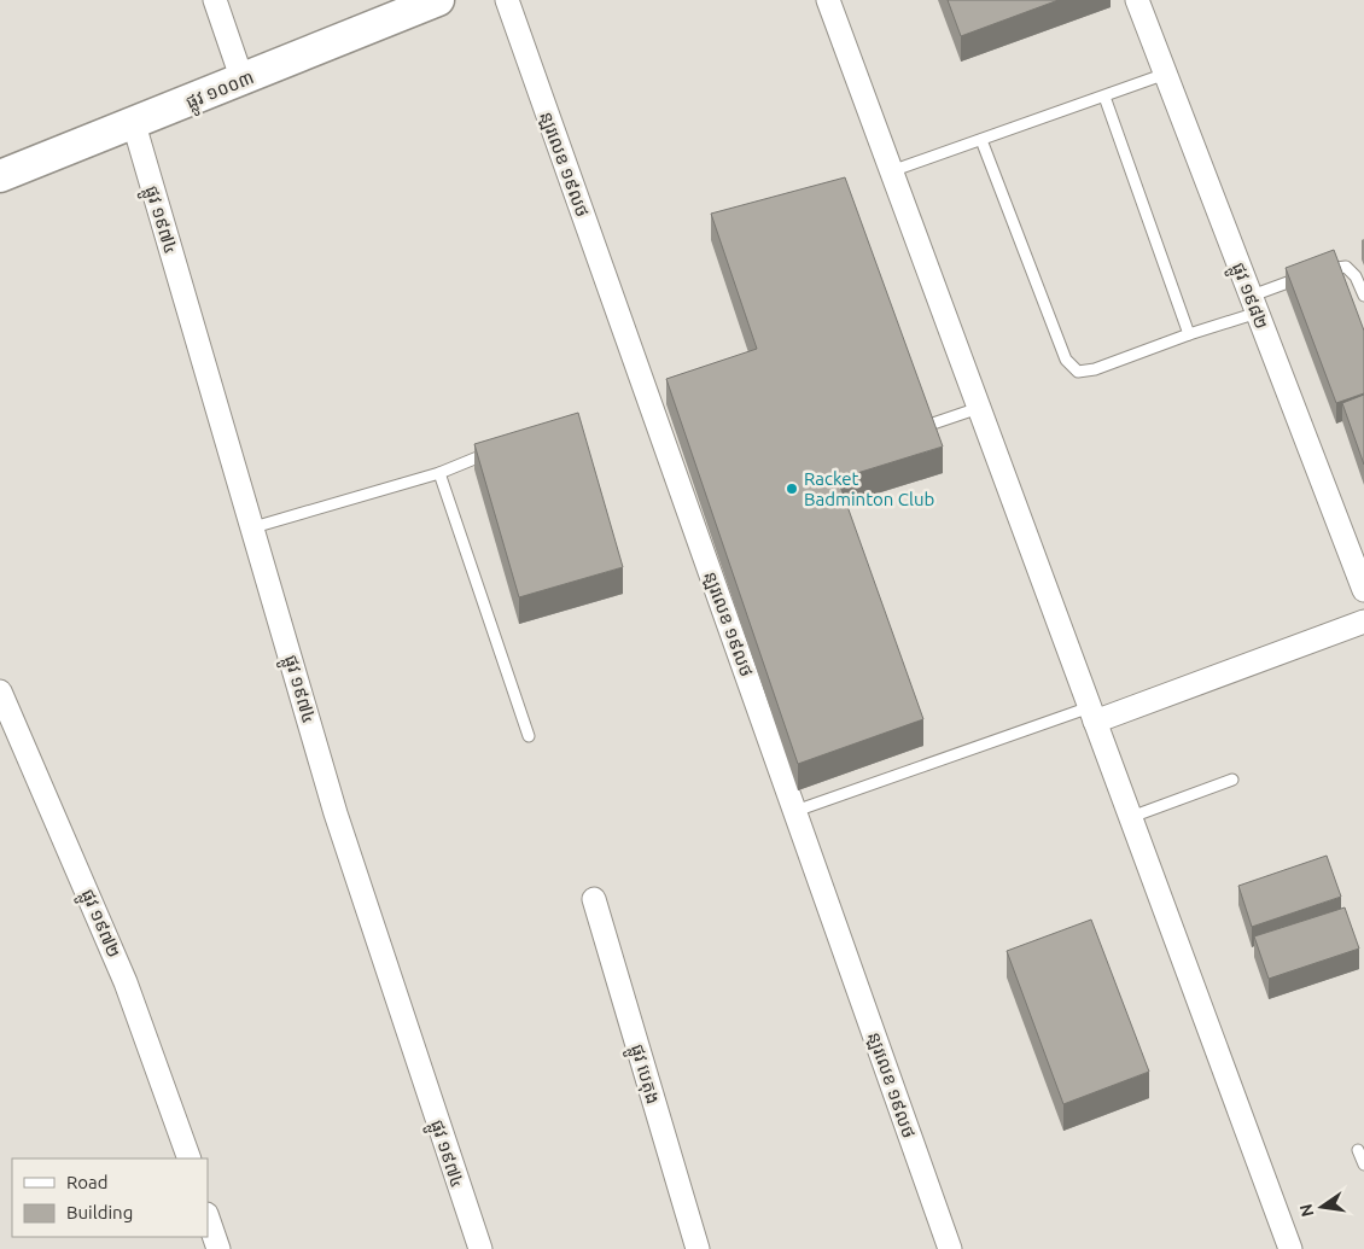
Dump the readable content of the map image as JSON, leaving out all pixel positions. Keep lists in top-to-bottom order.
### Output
{
  "streets": {
    "street": [
      "ផ្លូវ ១០០៣",
      "ន្ឡរលេខ ១៩លថ",
      "ផ្លូវ ១៩៧៤",
      "ផ្លូវ ១៩៨២",
      "ផ្លូវ ១៩៧២",
      "ផ្លូវ បេតុង"
    ]
  },
  "crossings": [
    ["ផ្លូវ ១០០៣", "ផ្លូវ ១៩៧៤"]
  ],
  "places": ["Racket Badminton Club"],
  "legend": ["Road", "Building"],
  "north": "left"
}
